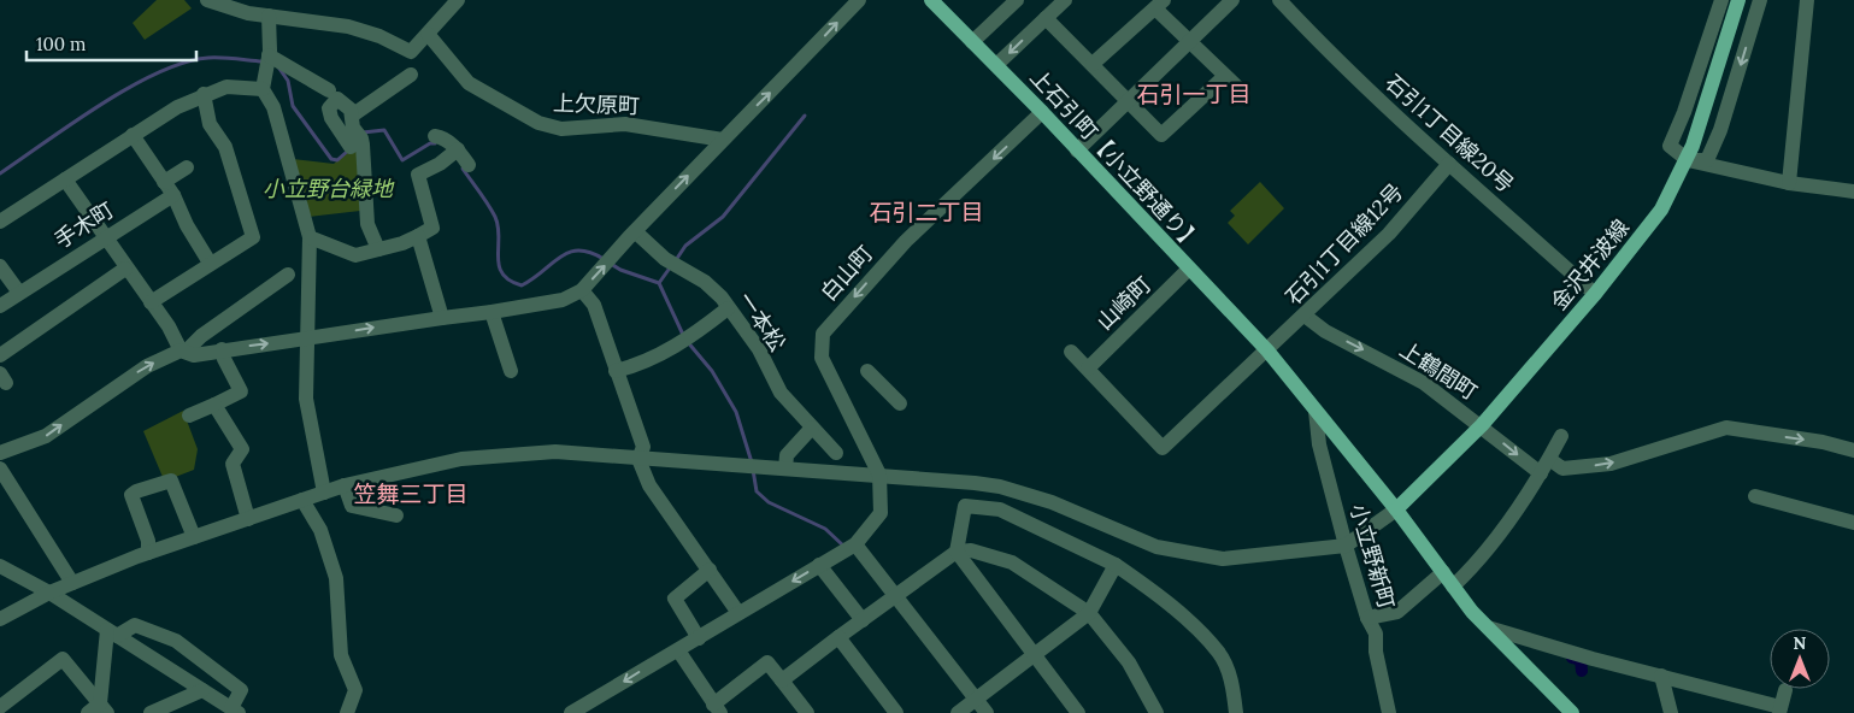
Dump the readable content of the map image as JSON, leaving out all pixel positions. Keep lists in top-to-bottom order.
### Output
{
  "streets": {
    "main road": ["上石引町【小立野通り】", "金沢井波線"],
    "street": [
      "上欠原町",
      "石引1丁目線20号",
      "手木町",
      "石引1丁目線12号",
      "白山町",
      "山崎町",
      "一本松",
      "上鶴間町",
      "小立野新町"
    ]
  },
  "crossings": [
    ["石引1丁目線20号", "石引1丁目線12号"],
    ["石引1丁目線20号", "金沢井波線"],
    ["上石引町【小立野通り】", "石引1丁目線12号"],
    ["上石引町【小立野通り】", "白山町"],
    ["上石引町【小立野通り】", "山崎町"],
    ["上石引町【小立野通り】", "小立野新町"],
    ["石引1丁目線12号", "山崎町"],
    ["石引1丁目線12号", "上鶴間町"],
    ["金沢井波線", "上鶴間町"]
  ],
  "one_way": ["白山町", "上鶴間町"],
  "districts": ["石引一丁目", "石引二丁目", "笠舞三丁目"],
  "parks": ["小立野台緑地"],
  "scale_bar": "100 m",
  "north": "top"
}
